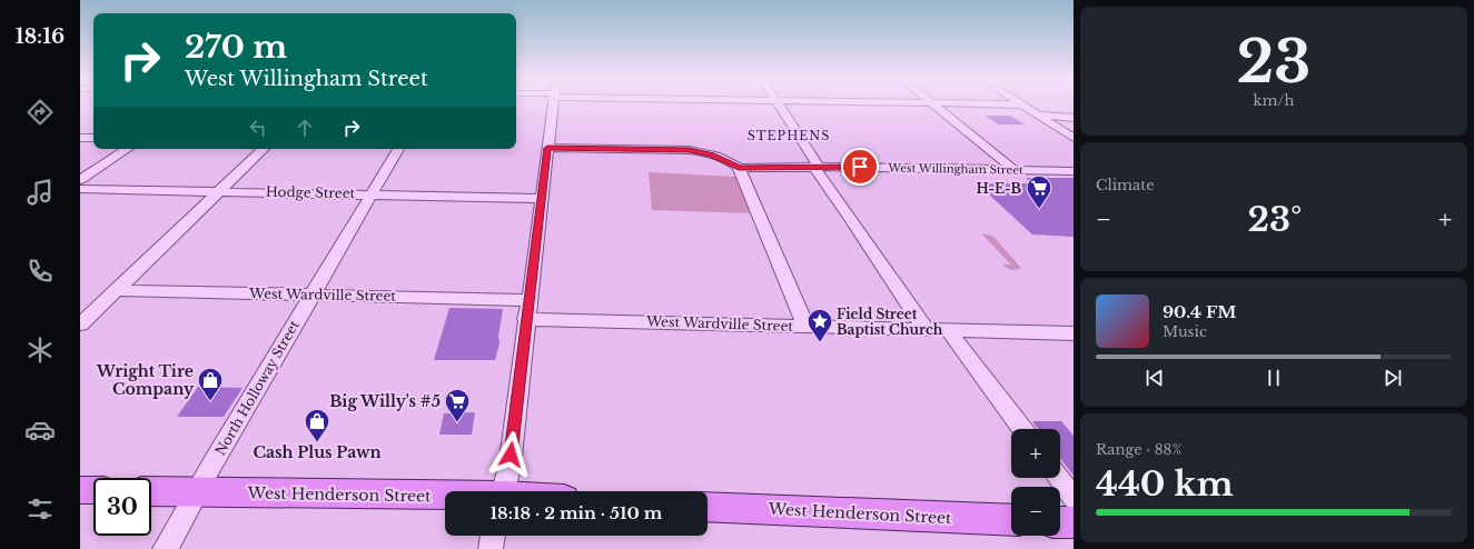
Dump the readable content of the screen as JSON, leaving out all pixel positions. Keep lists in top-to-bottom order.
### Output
{
  "streets": {
    "main road": ["West Henderson Street"],
    "street": [
      "West Willingham Street",
      "Hodge Street",
      "West Wardville Street",
      "North Holloway Street"
    ]
  },
  "crossings": [
    ["Hodge Street", "North Holloway Street"],
    ["West Wardville Street", "North Holloway Street"],
    ["North Holloway Street", "West Henderson Street"]
  ],
  "districts": ["STEPHENS"],
  "places": {
    "supermarket": ["H-E-B", "Big Willy's #5"],
    "place": ["Field Street Baptist Church"],
    "shop": ["Wright Tire Company", "Cash Plus Pawn"]
  },
  "page": {
    "tabs": "18:16",
    "tile": [
      ["23", "km/h"],
      "Climate",
      ["Range · 88%", "440 km"]
    ],
    "turn": ["270 m", "West Willingham Street"],
    "heat": ["−", "23°", "+"],
    "song": ["90.4 FM", "Music"],
    "map_buttons": ["+", "−"],
    "limit": "30",
    "trip": "18:18 · 2 min · 510 m"
  }
}
